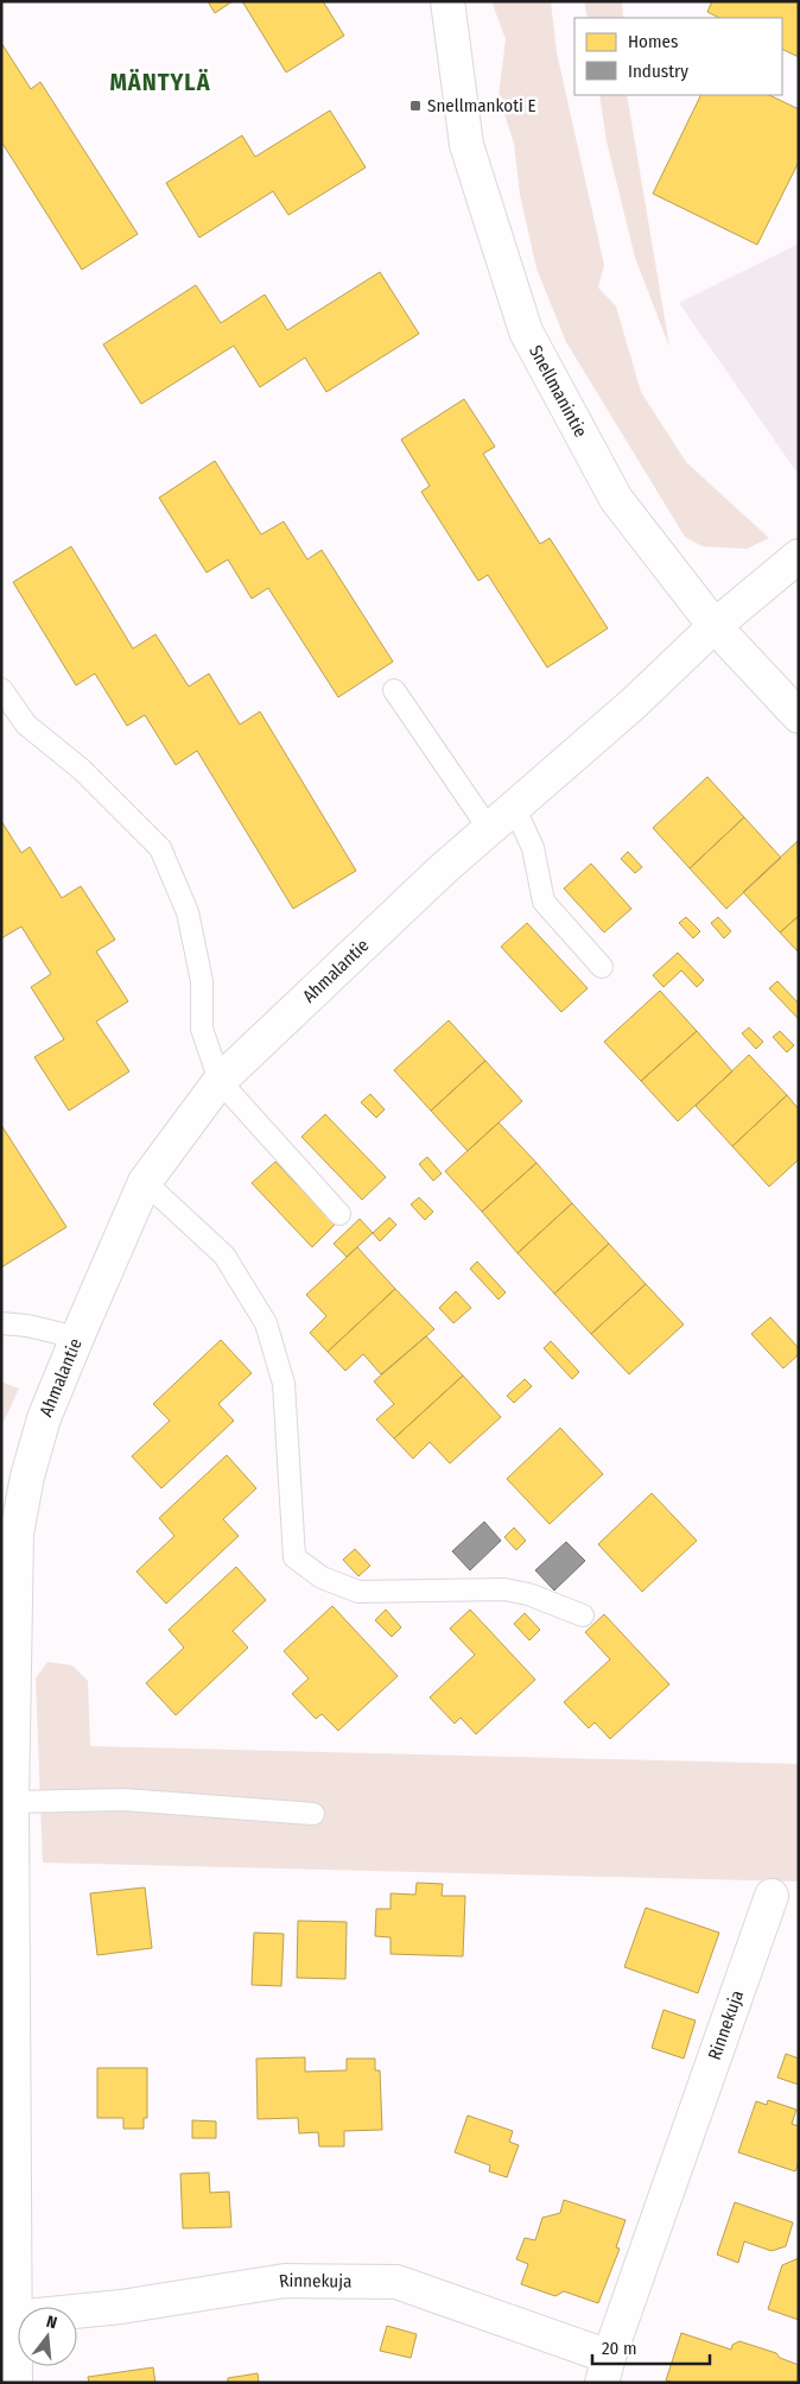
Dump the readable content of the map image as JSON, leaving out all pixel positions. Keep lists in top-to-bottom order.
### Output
{
  "streets": {
    "street": ["Snellmanintie", "Ahmalantie", "Rinnekuja"]
  },
  "crossings": [
    ["Snellmanintie", "Ahmalantie"],
    ["Ahmalantie", "Rinnekuja"]
  ],
  "districts": ["MÄNTYLÄ"],
  "places": {
    "transit": ["Snellmankoti E"]
  },
  "legend": ["Homes", "Industry"],
  "scale_bar": "20 m",
  "north": "top"
}
